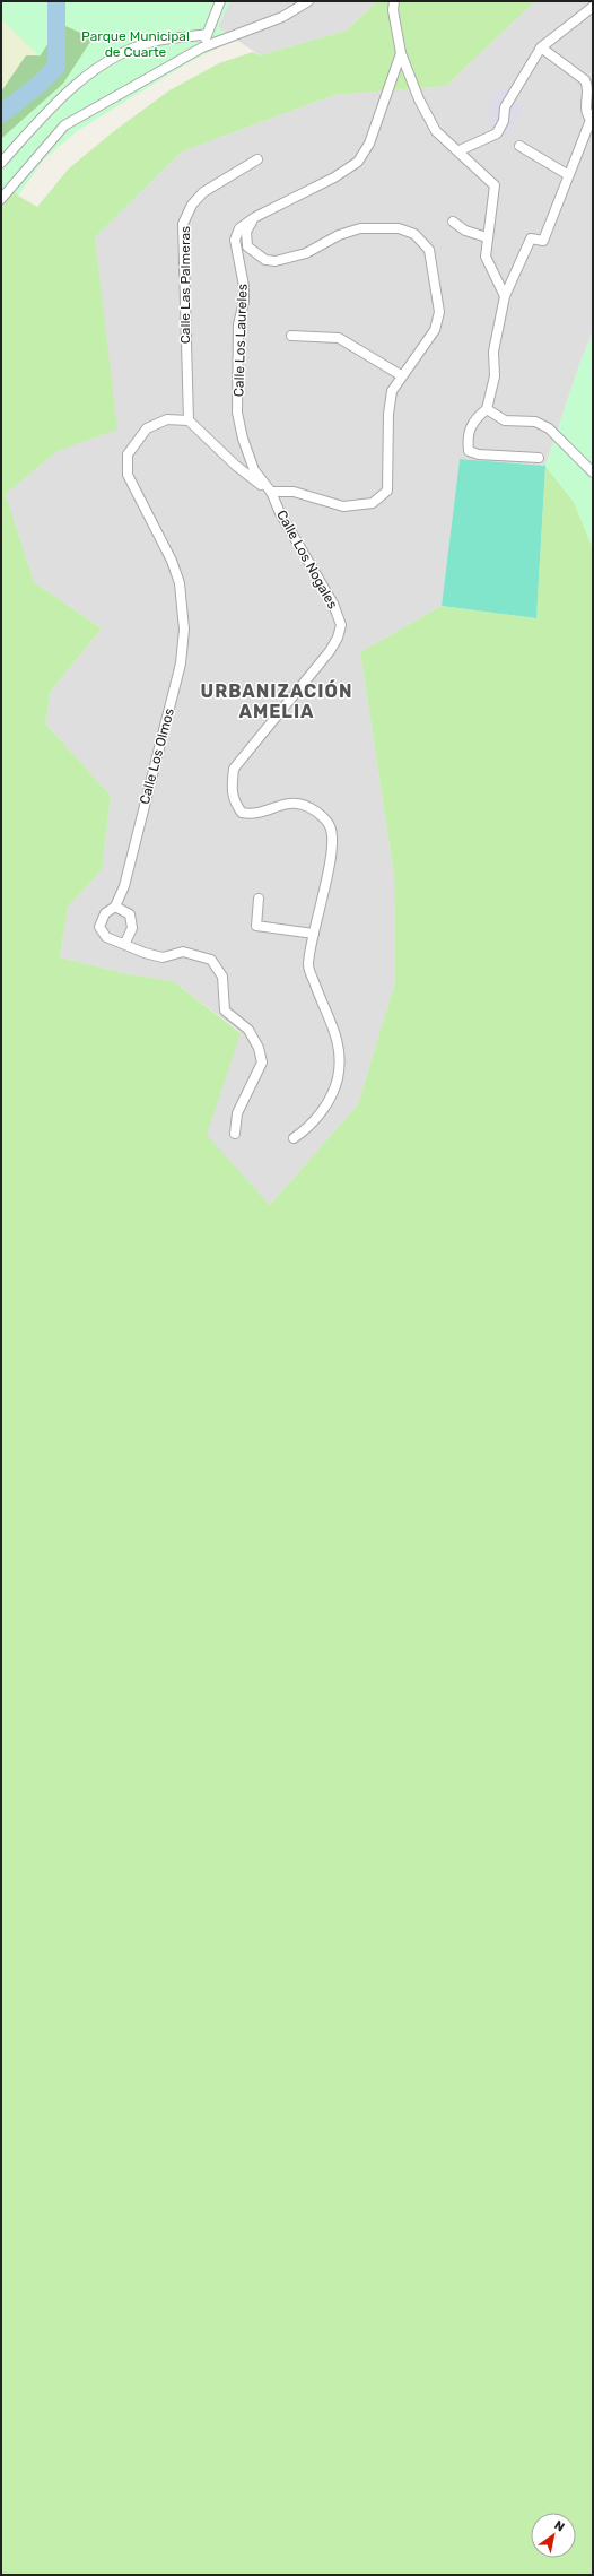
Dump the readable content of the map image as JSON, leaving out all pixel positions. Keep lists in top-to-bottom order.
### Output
{
  "streets": {
    "street": [
      "Calle Las Palmeras",
      "Calle Los Laureles",
      "Calle Los Nogales",
      "Calle Los Olmos"
    ]
  },
  "crossings": [
    ["Calle Las Palmeras", "Calle Los Olmos"],
    ["Calle Los Laureles", "Calle Los Nogales"]
  ],
  "districts": ["URBANIZACIÓN AMELIA"],
  "parks": ["Parque Municipal de Cuarte"],
  "north": "top right"
}
